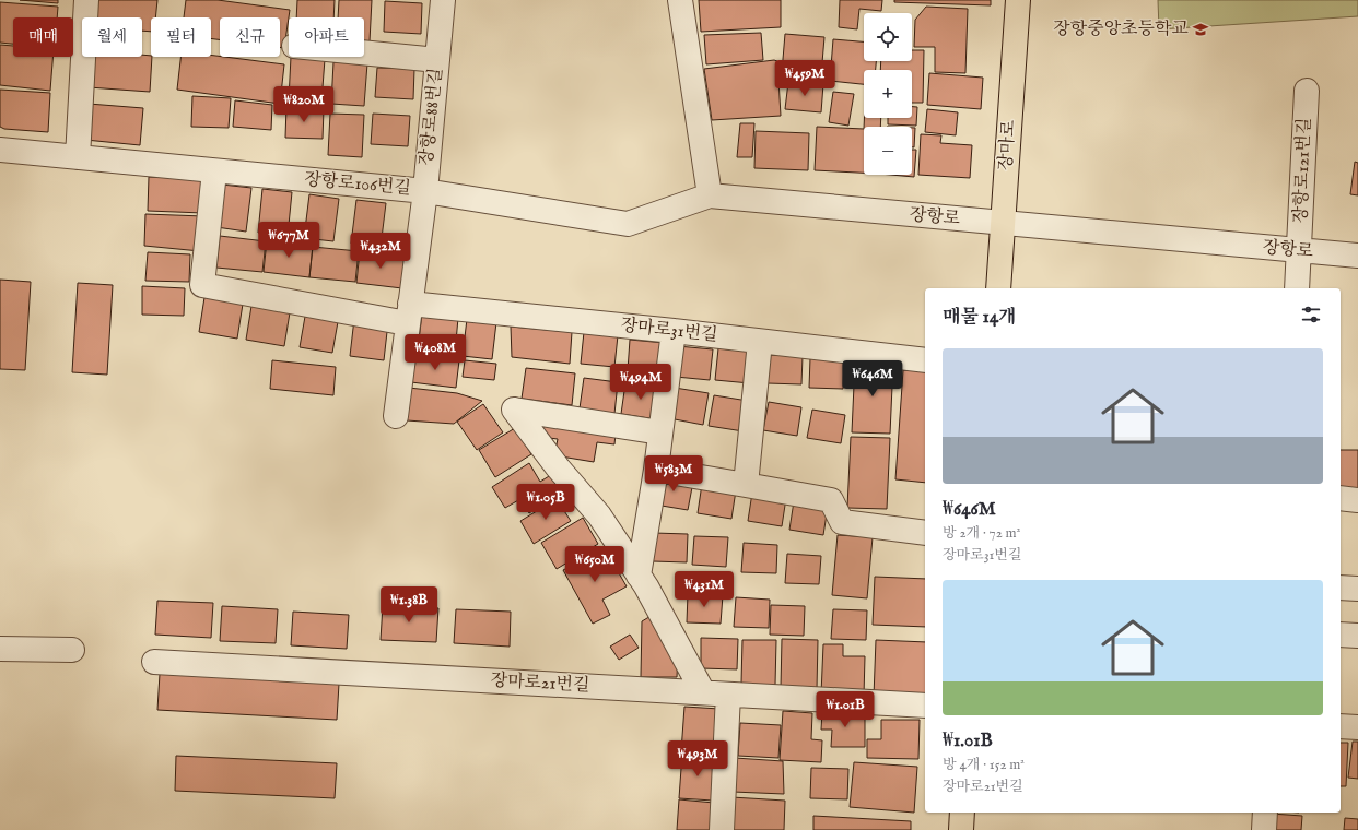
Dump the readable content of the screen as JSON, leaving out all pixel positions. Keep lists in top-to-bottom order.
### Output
{
  "streets": {
    "main road": ["장마로"],
    "street": [
      "장항로88번길",
      "장항로121번길",
      "장항로106번길",
      "장항로",
      "장마로31번길",
      "장마로21번길"
    ]
  },
  "crossings": [
    ["장항로88번길", "장항로106번길"],
    ["장항로88번길", "장마로31번길"],
    ["장마로", "장항로"],
    ["장항로121번길", "장항로"],
    ["장항로106번길", "장항로"],
    ["장항로106번길", "장마로31번길"]
  ],
  "places": {
    "school or university": ["장항중앙초등학교"]
  },
  "page": {
    "map_buttons": ["+", "−"],
    "chip": [
      "매매",
      "월세",
      "필터",
      "신규",
      "아파트"
    ],
    "price": [
      "₩459M",
      "₩820M",
      "₩677M",
      "₩432M",
      "₩408M",
      "₩646M",
      "₩494M",
      "₩583M",
      "₩1.05B",
      "₩650M",
      "₩431M",
      "₩1.38B",
      "₩1.01B",
      "₩493M"
    ],
    "heading": "매물 14개",
    "list": [
      {
        "name": "₩646M",
        "note": "방 2개 · 72 m² · 장마로31번길"
      },
      {
        "name": "₩1.01B",
        "note": "방 4개 · 152 m² · 장마로21번길"
      }
    ]
  }
}
